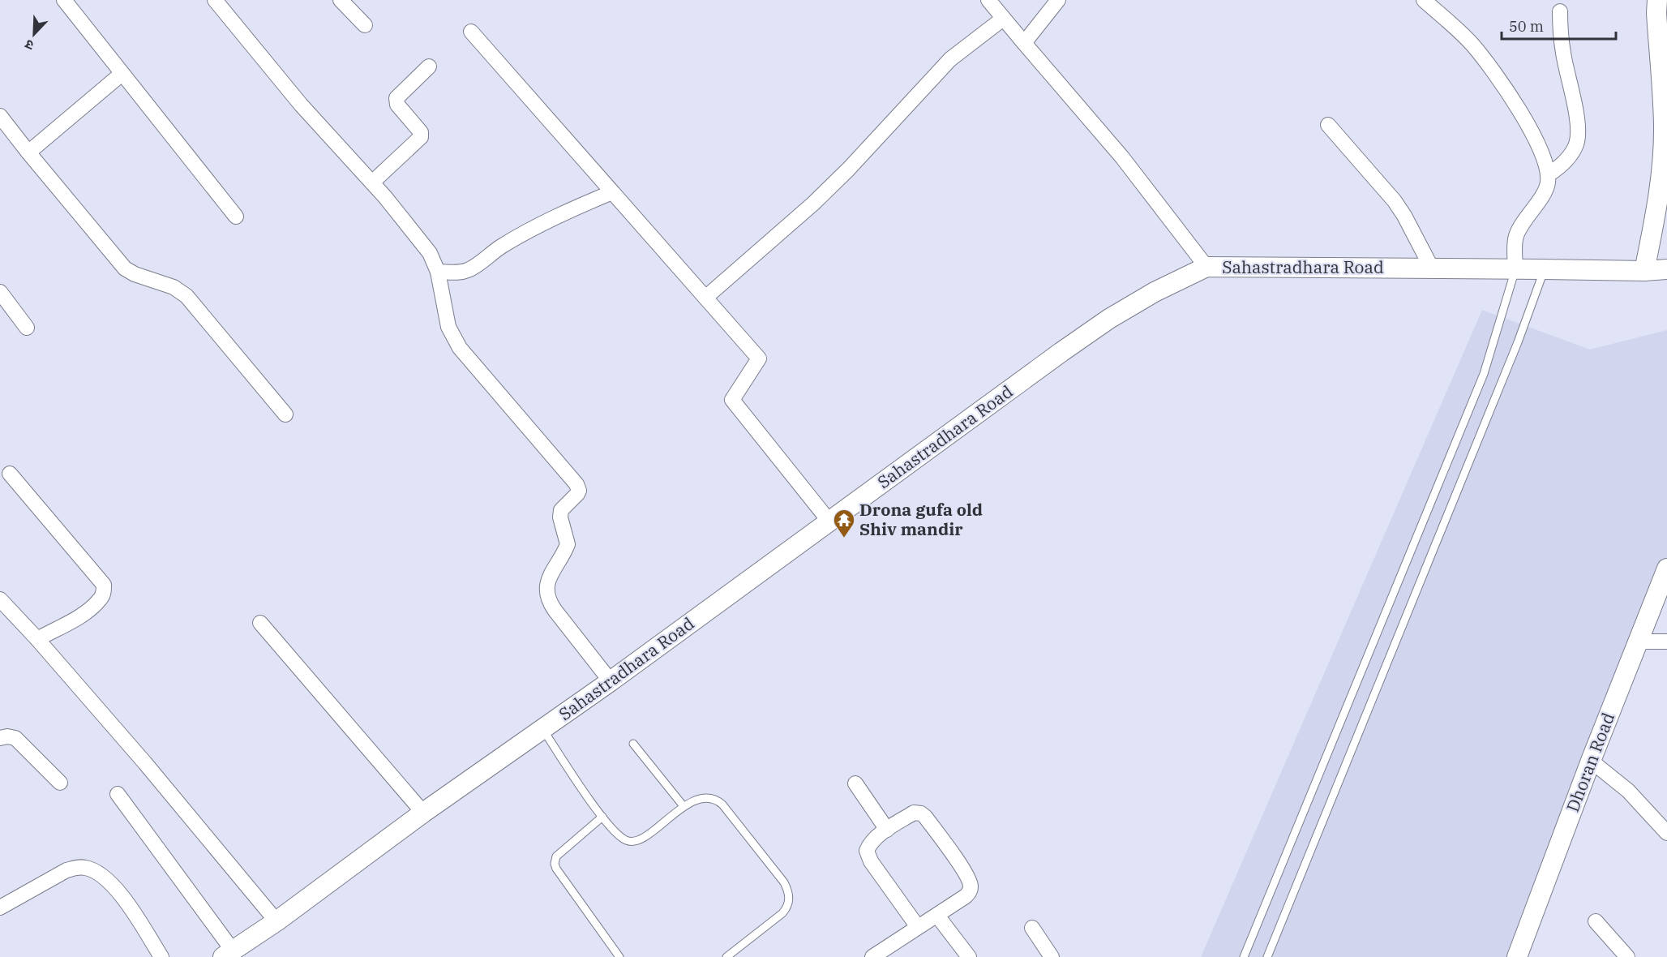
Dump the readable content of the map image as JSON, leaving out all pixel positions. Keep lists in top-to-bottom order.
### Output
{
  "streets": {
    "main road": ["Sahastradhara Road", "Dhoran Road"]
  },
  "places": {
    "temple": ["Drona gufa old Shiv mandir"]
  },
  "scale_bar": "50 m",
  "north": "bottom left"
}
